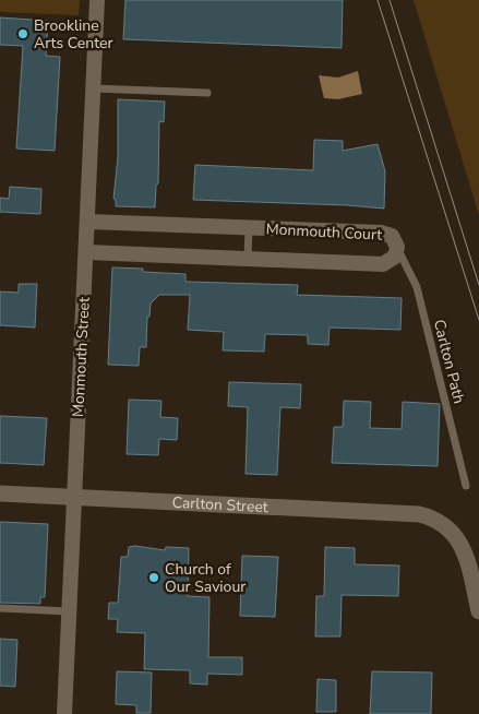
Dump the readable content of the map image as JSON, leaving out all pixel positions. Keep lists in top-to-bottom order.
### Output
{
  "streets": {
    "main road": ["Carlton Street"],
    "street": ["Monmouth Court", "Monmouth Street"],
    "lane": ["Carlton Path"]
  },
  "crossings": [
    ["Monmouth Court", "Monmouth Street"],
    ["Monmouth Court", "Carlton Path"],
    ["Monmouth Street", "Carlton Street"]
  ],
  "places": ["Brookline Arts Center", "Church of Our Saviour"]
}
